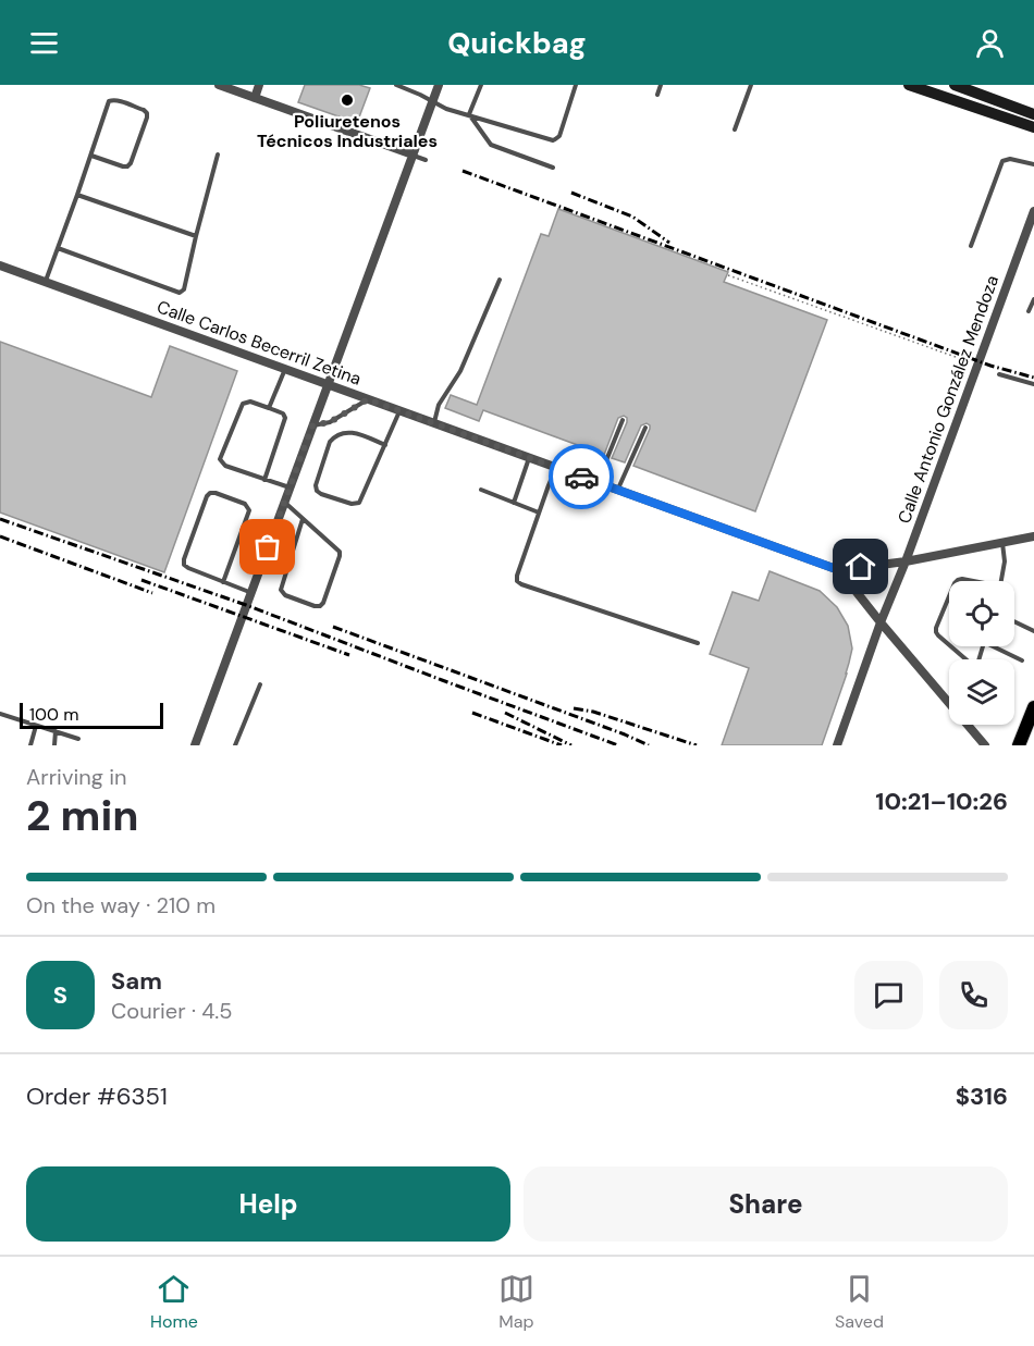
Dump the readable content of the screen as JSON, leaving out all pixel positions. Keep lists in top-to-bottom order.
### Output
{
  "streets": {
    "street": ["Calle Carlos Becerril Zetina", "Calle Antonio González Mendoza"]
  },
  "crossings": [
    ["Calle Carlos Becerril Zetina", "Calle Antonio González Mendoza"]
  ],
  "places": ["Poliuretenos Técnicos Industriales"],
  "scale_bar": "100 m",
  "page": {
    "header": "Quickbag",
    "scale": "100 m",
    "heading": ["2 min", "Arriving in", "10:21–10:26"],
    "panel": [
      "Sam",
      "Courier · 4.5",
      "Order #6351",
      "$316"
    ],
    "bar": "On the way · 210 m",
    "round": "S",
    "buttons": ["Help", "Share"],
    "tabs": ["Home", "Map", "Saved"]
  }
}
